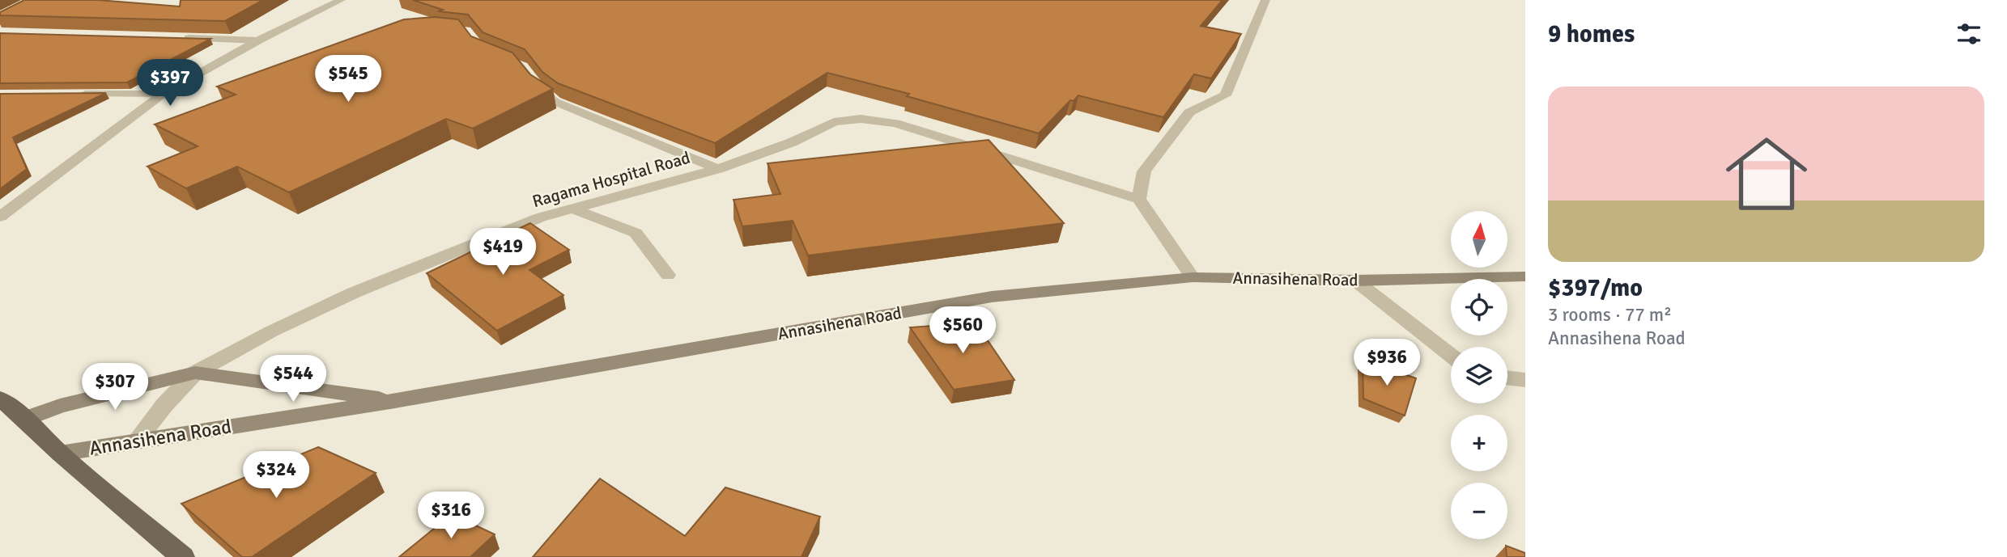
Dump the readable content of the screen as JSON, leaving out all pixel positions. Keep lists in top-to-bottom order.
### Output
{
  "streets": {
    "street": ["Ragama Hospital Road", "Annasihena Road"]
  },
  "crossings": [
    ["Ragama Hospital Road", "Annasihena Road"]
  ],
  "north": "top",
  "page": {
    "heading": "9 homes",
    "price": [
      "$545",
      "$397",
      "$419",
      "$560",
      "$936",
      "$544",
      "$307",
      "$324",
      "$316"
    ],
    "list": [
      {
        "name": "$397/mo",
        "note": "3 rooms · 77 m² · Annasihena Road"
      }
    ],
    "map_buttons": ["+", "−"]
  }
}
